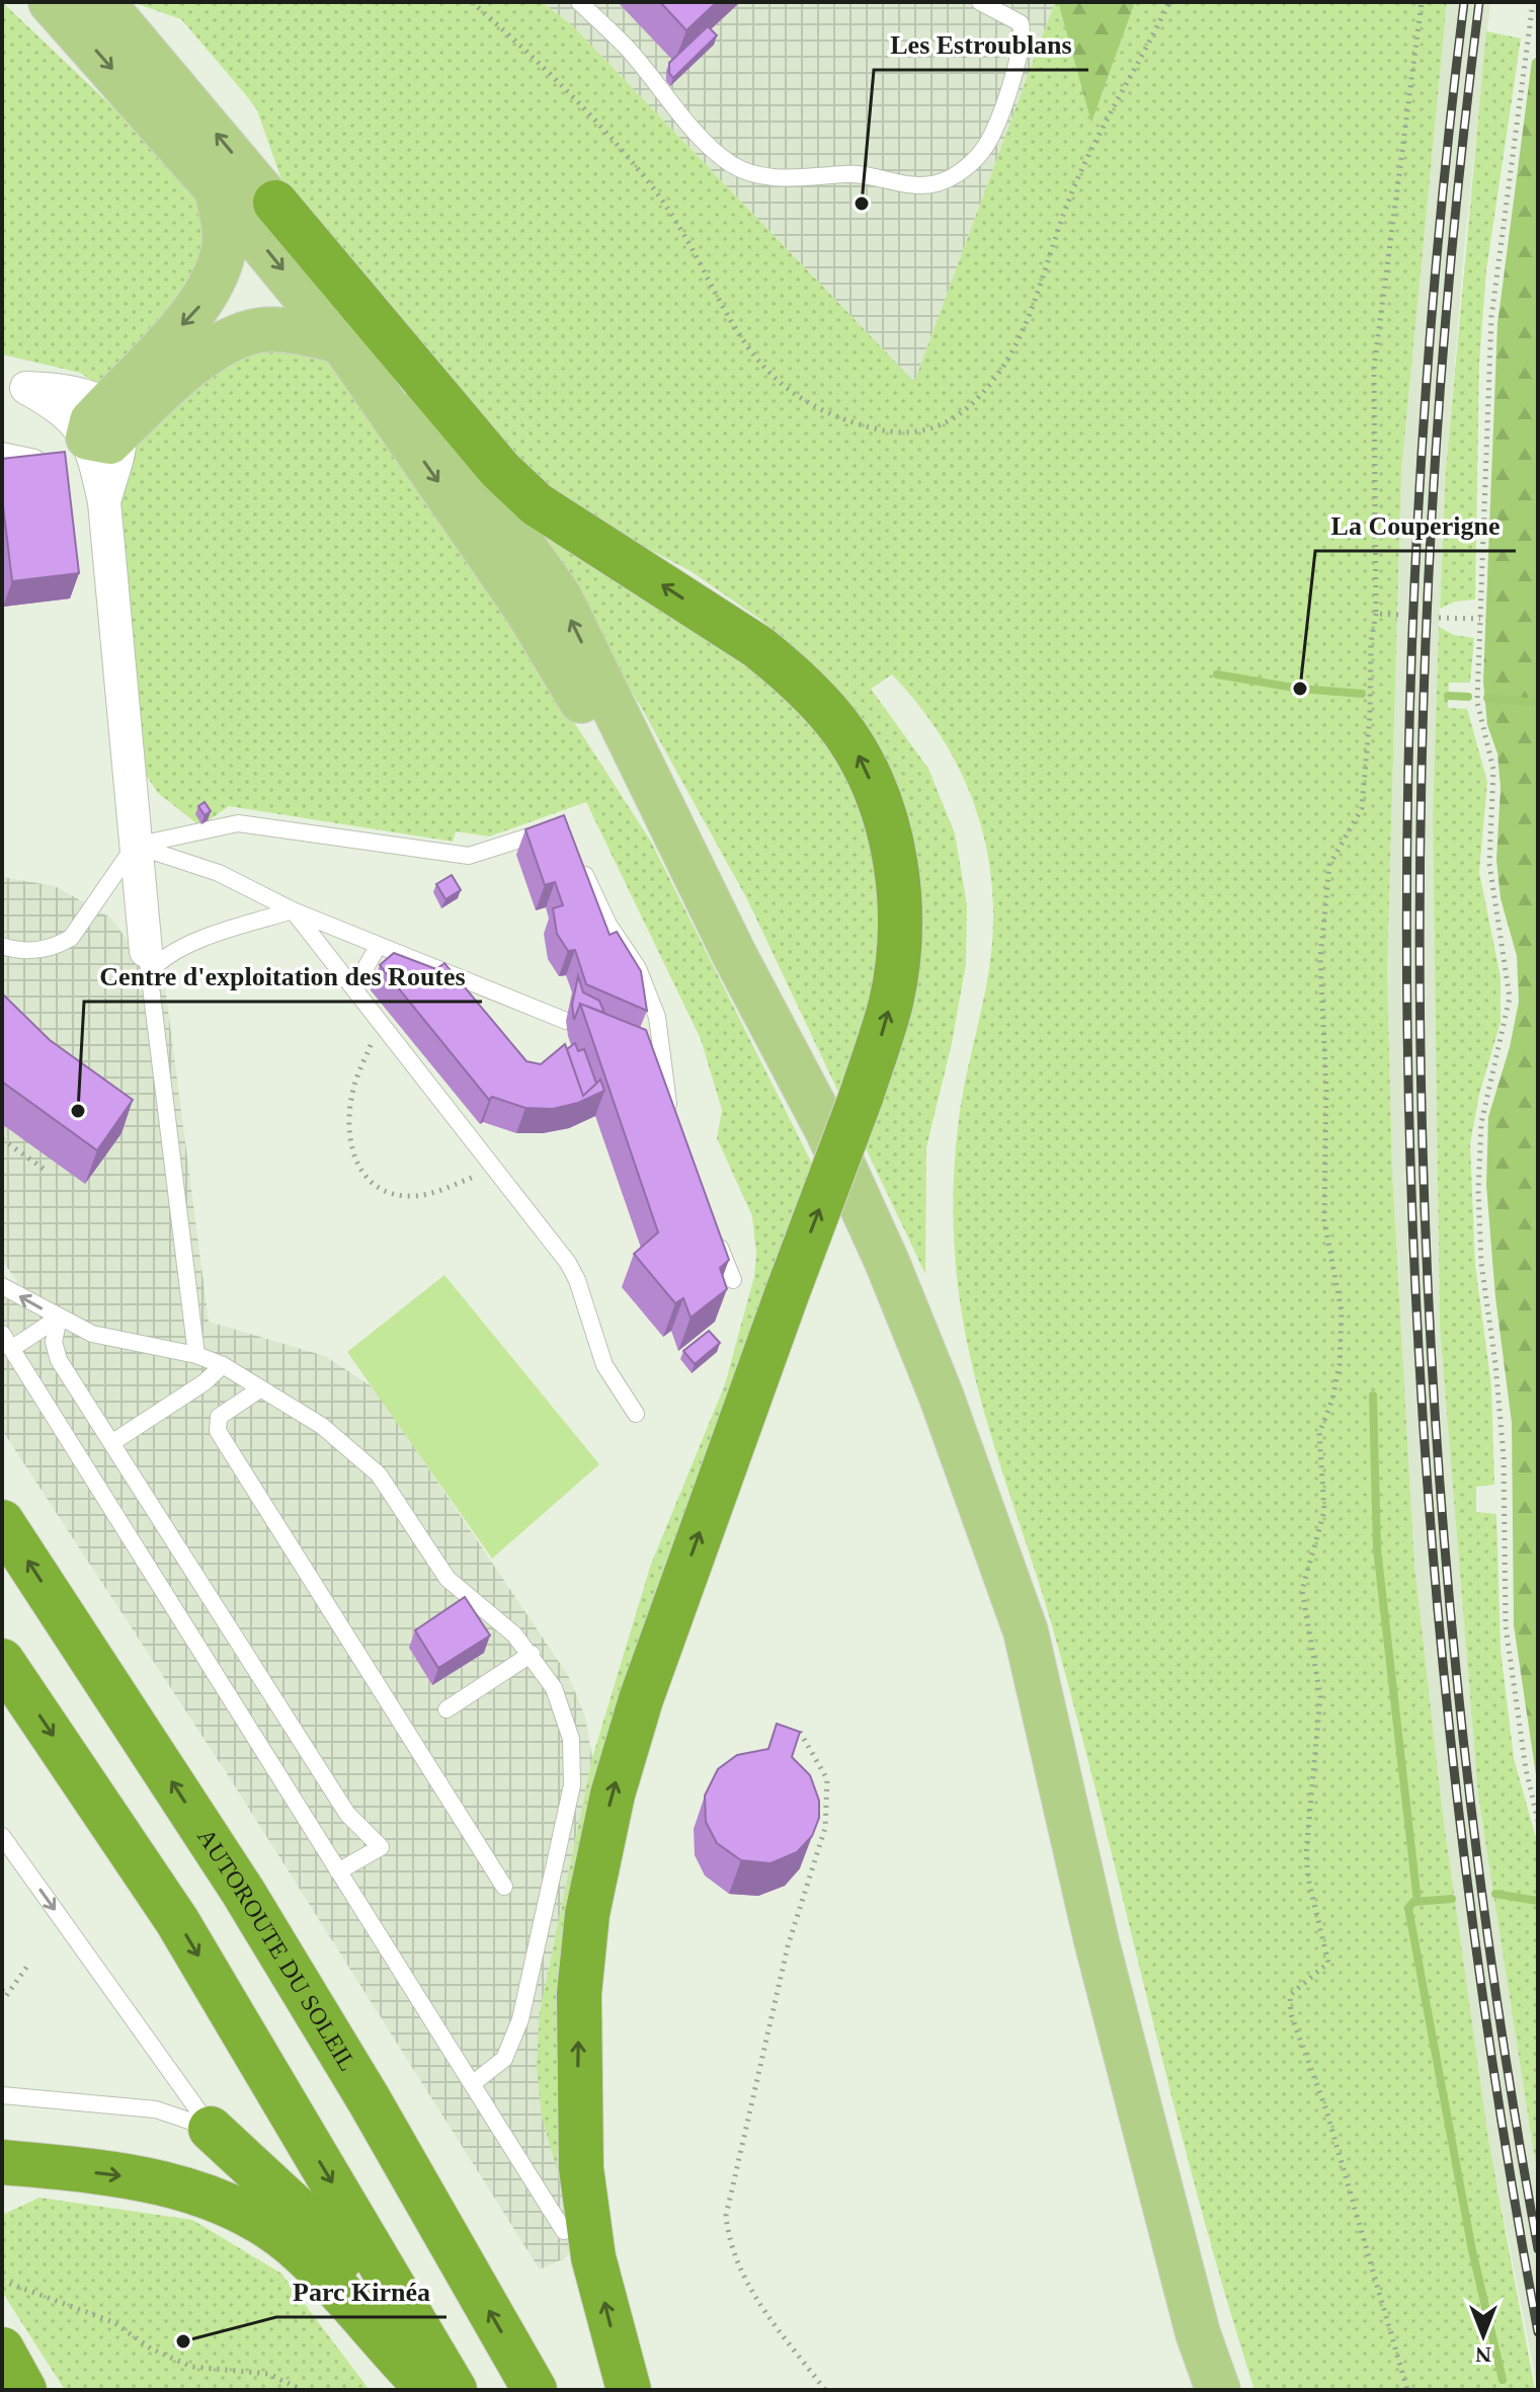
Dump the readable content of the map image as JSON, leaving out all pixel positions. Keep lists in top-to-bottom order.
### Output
{
  "streets": {
    "highway": ["AUTOROUTE DU SOLEIL"]
  },
  "places": [
    "Les Estroublans",
    "La Couperigne",
    "Centre d'exploitation des Routes",
    "Parc Kirnéa"
  ],
  "north": "bottom"
}
